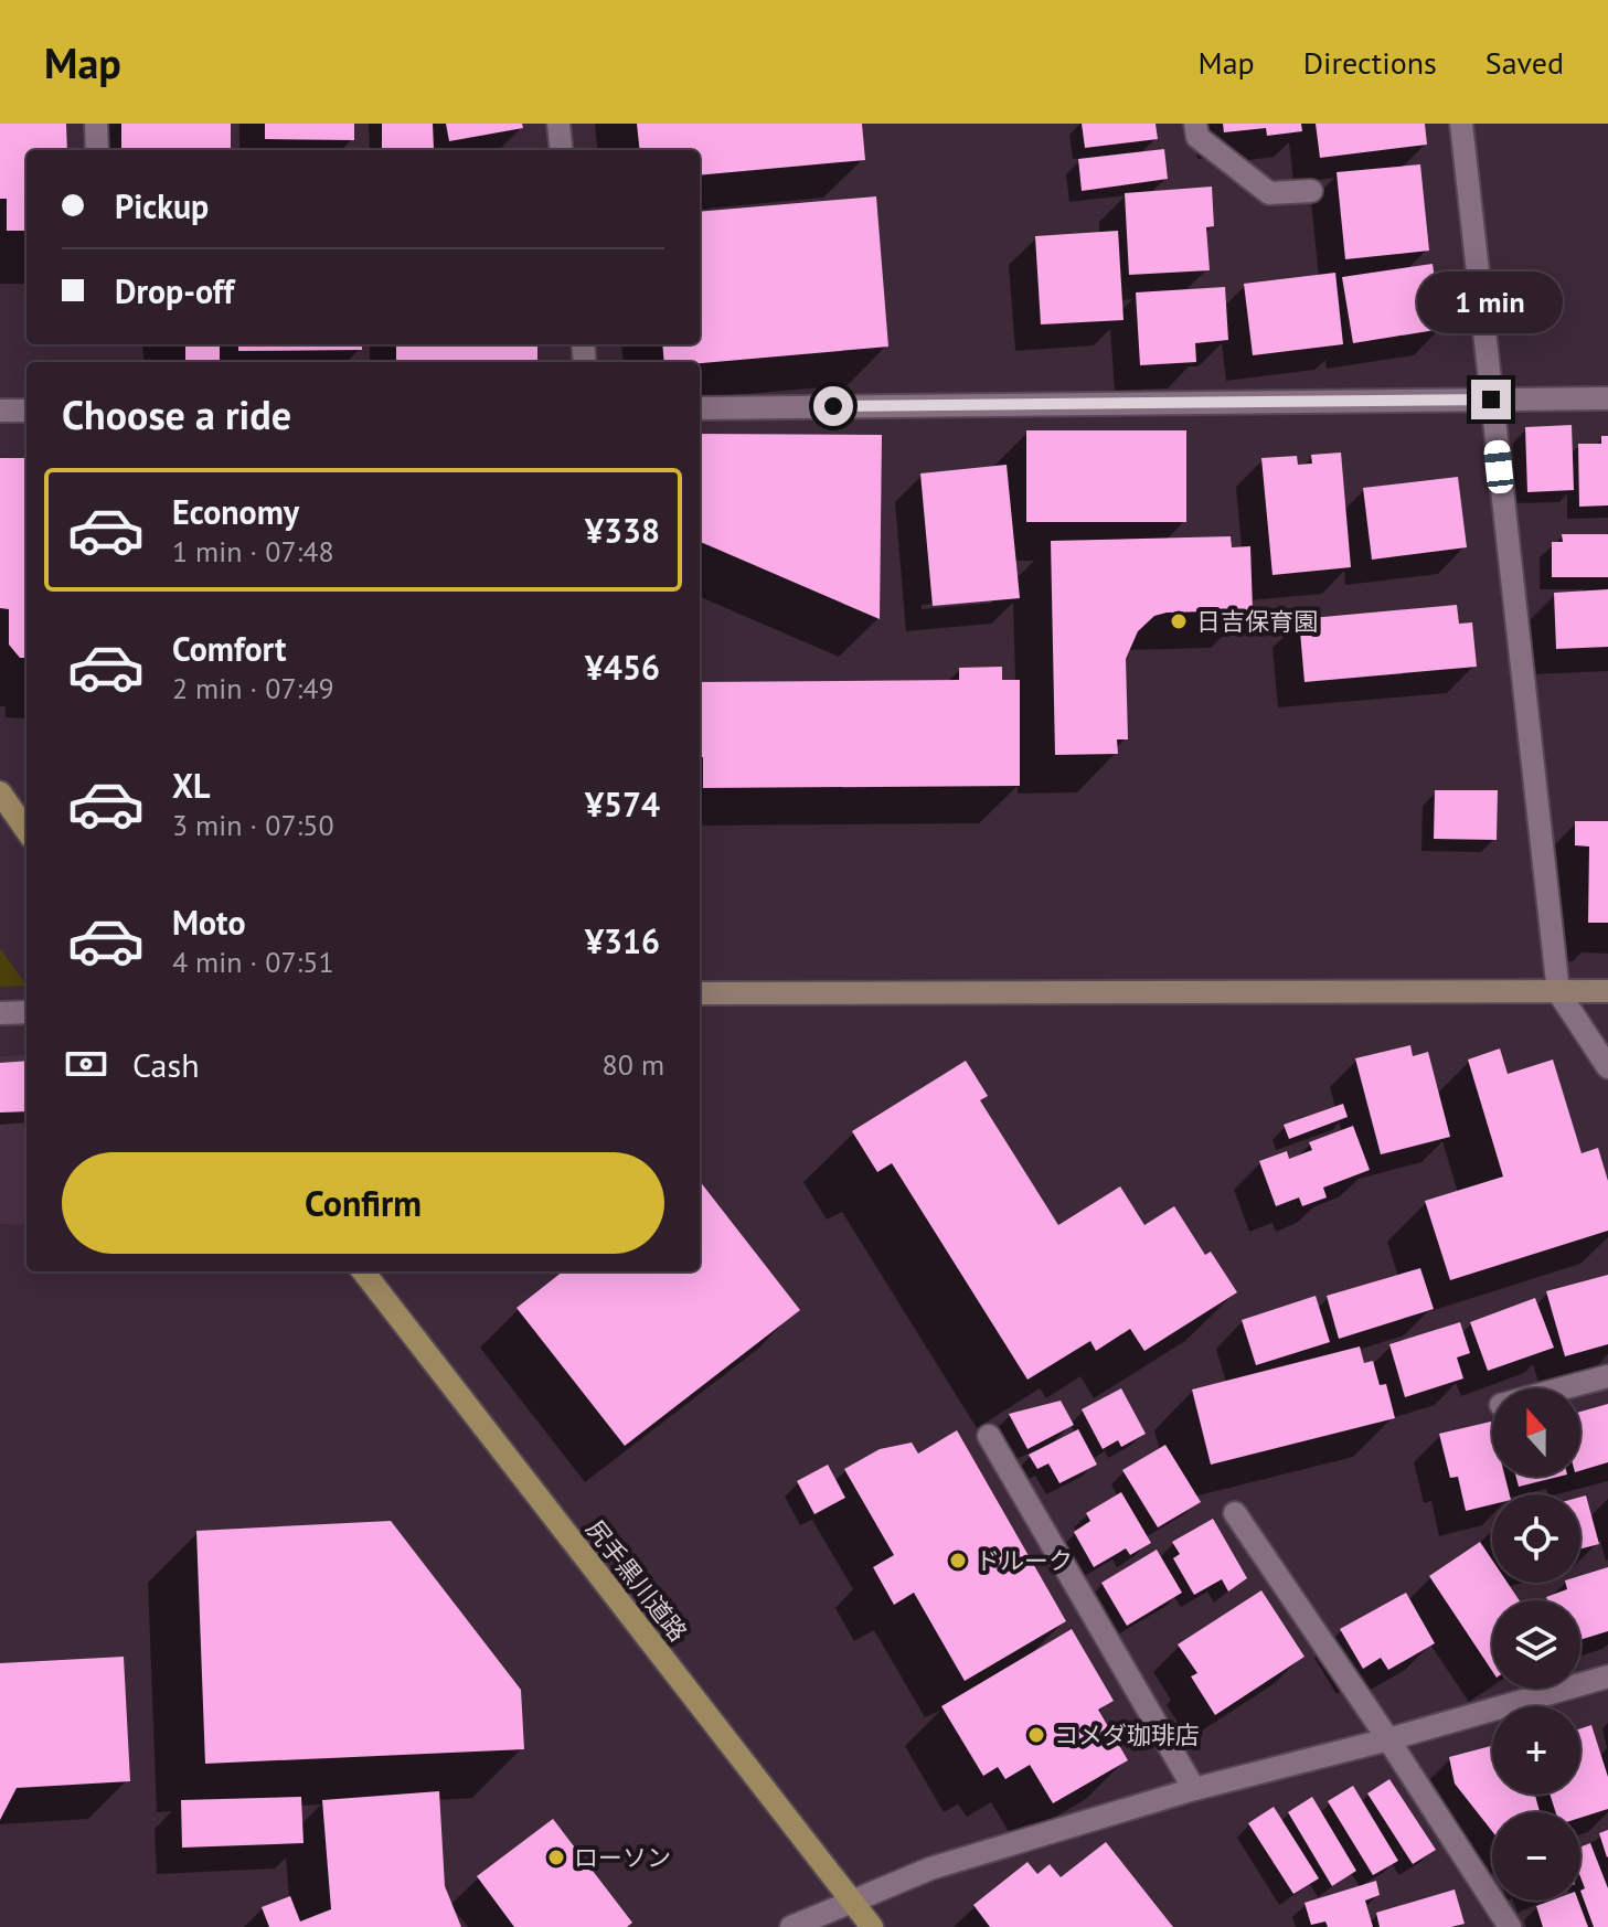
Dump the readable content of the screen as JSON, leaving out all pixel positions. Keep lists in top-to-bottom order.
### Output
{
  "streets": {
    "main road": ["尻手黒川道路"]
  },
  "places": [
    "日吉保育園",
    "ドルーク",
    "コメダ珈琲店",
    "ローソン"
  ],
  "north": "top",
  "page": {
    "header": "Map",
    "nav": ["Map", "Directions", "Saved"],
    "banner": ["Pickup", "Drop-off"],
    "bubble": "1 min",
    "heading": "Choose a ride",
    "list": [
      {
        "name": "Economy",
        "note": "1 min · 07:48",
        "value": "¥338"
      },
      {
        "name": "Comfort",
        "note": "2 min · 07:49",
        "value": "¥456"
      },
      {
        "name": "XL",
        "note": "3 min · 07:50",
        "value": "¥574"
      },
      {
        "name": "Moto",
        "note": "4 min · 07:51",
        "value": "¥316"
      }
    ],
    "pay": ["Cash", "80 m"],
    "buttons": "Confirm",
    "map_buttons": ["+", "−"]
  }
}
